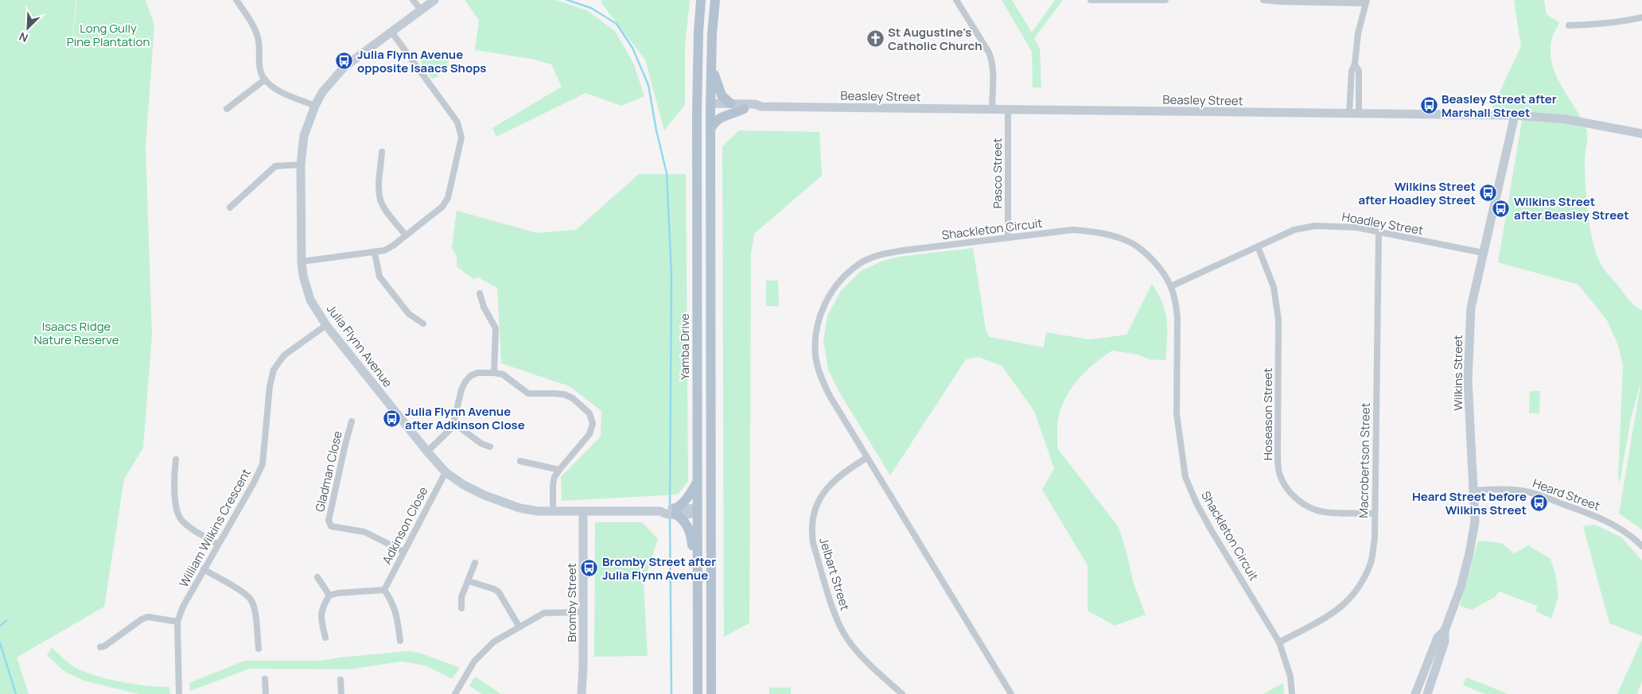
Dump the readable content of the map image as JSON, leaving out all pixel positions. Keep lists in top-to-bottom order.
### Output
{
  "streets": {
    "main road": ["Yamba Drive"],
    "street": [
      "Beasley Street",
      "Pasco Street",
      "Hoadley Street",
      "Shackleton Circuit",
      "Julia Flynn Avenue",
      "Wilkins Street",
      "Hoseason Street",
      "Macrobertson Street",
      "Gladman Close",
      "Heard Street",
      "Adkinson Close",
      "William Wilkins Crescent",
      "Jelbart Street",
      "Bromby Street"
    ]
  },
  "crossings": [
    ["Beasley Street", "Pasco Street"],
    ["Beasley Street", "Wilkins Street"],
    ["Pasco Street", "Shackleton Circuit"],
    ["Hoadley Street", "Shackleton Circuit"],
    ["Hoadley Street", "Wilkins Street"],
    ["Hoadley Street", "Hoseason Street"],
    ["Hoadley Street", "Macrobertson Street"],
    ["Shackleton Circuit", "Macrobertson Street"],
    ["Shackleton Circuit", "Jelbart Street"],
    ["Julia Flynn Avenue", "Yamba Drive"],
    ["Julia Flynn Avenue", "Adkinson Close"],
    ["Julia Flynn Avenue", "William Wilkins Crescent"],
    ["Julia Flynn Avenue", "Bromby Street"],
    ["Wilkins Street", "Heard Street"],
    ["Hoseason Street", "Macrobertson Street"],
    ["Gladman Close", "Adkinson Close"]
  ],
  "parks": ["Long Gully Pine Plantation", "Isaacs Ridge Nature Reserve"],
  "places": {
    "church": ["St Augustine's Catholic Church"],
    "bus stop": [
      "Julia Flynn Avenue opposite Isaacs Shops",
      "Beasley Street after Marshall Street",
      "Wilkins Street after Hoadley Street",
      "Wilkins Street after Beasley Street",
      "Julia Flynn Avenue after Adkinson Close",
      "Heard Street before Wilkins Street",
      "Bromby Street after Julia Flynn Avenue"
    ]
  },
  "north": "bottom left"
}
